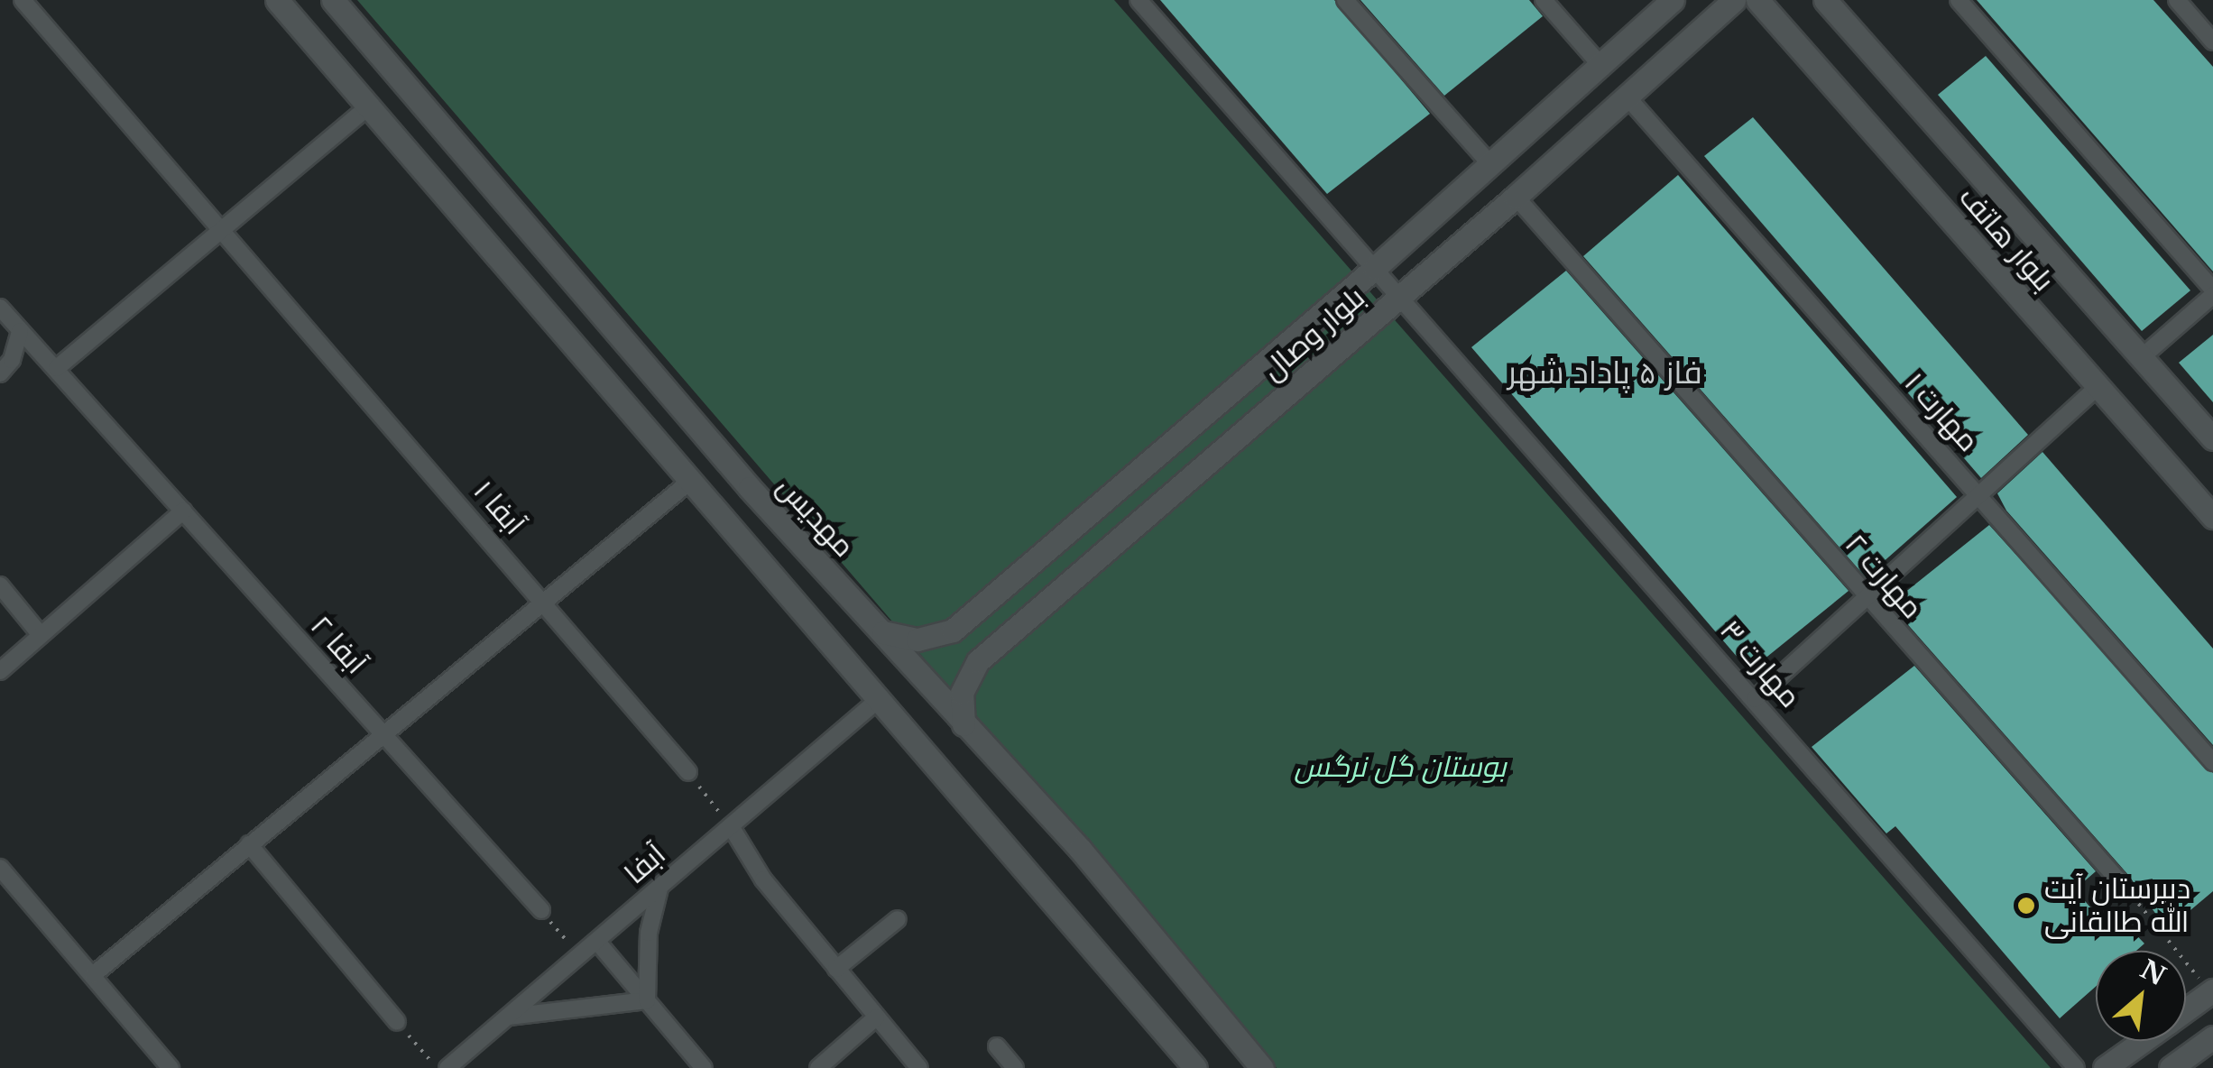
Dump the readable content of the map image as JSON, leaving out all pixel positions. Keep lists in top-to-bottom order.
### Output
{
  "streets": {
    "street": [
      "بلوار هاتف",
      "بلوار وصال",
      "مهارت ۱",
      "آبفا ۱",
      "مهدیس",
      "مهارت ۲",
      "آبفا ۲",
      "مهارت ۳",
      "آبفا"
    ]
  },
  "crossings": [
    ["بلوار وصال", "مهارت ۱"],
    ["بلوار وصال", "مهدیس"],
    ["بلوار وصال", "مهارت ۲"],
    ["بلوار وصال", "مهارت ۳"]
  ],
  "districts": ["فاز ۵ پاداد شهر"],
  "parks": ["بوستان گل نرگس"],
  "places": ["دبیرستان آیت الله طالقانی"],
  "north": "top right"
}
